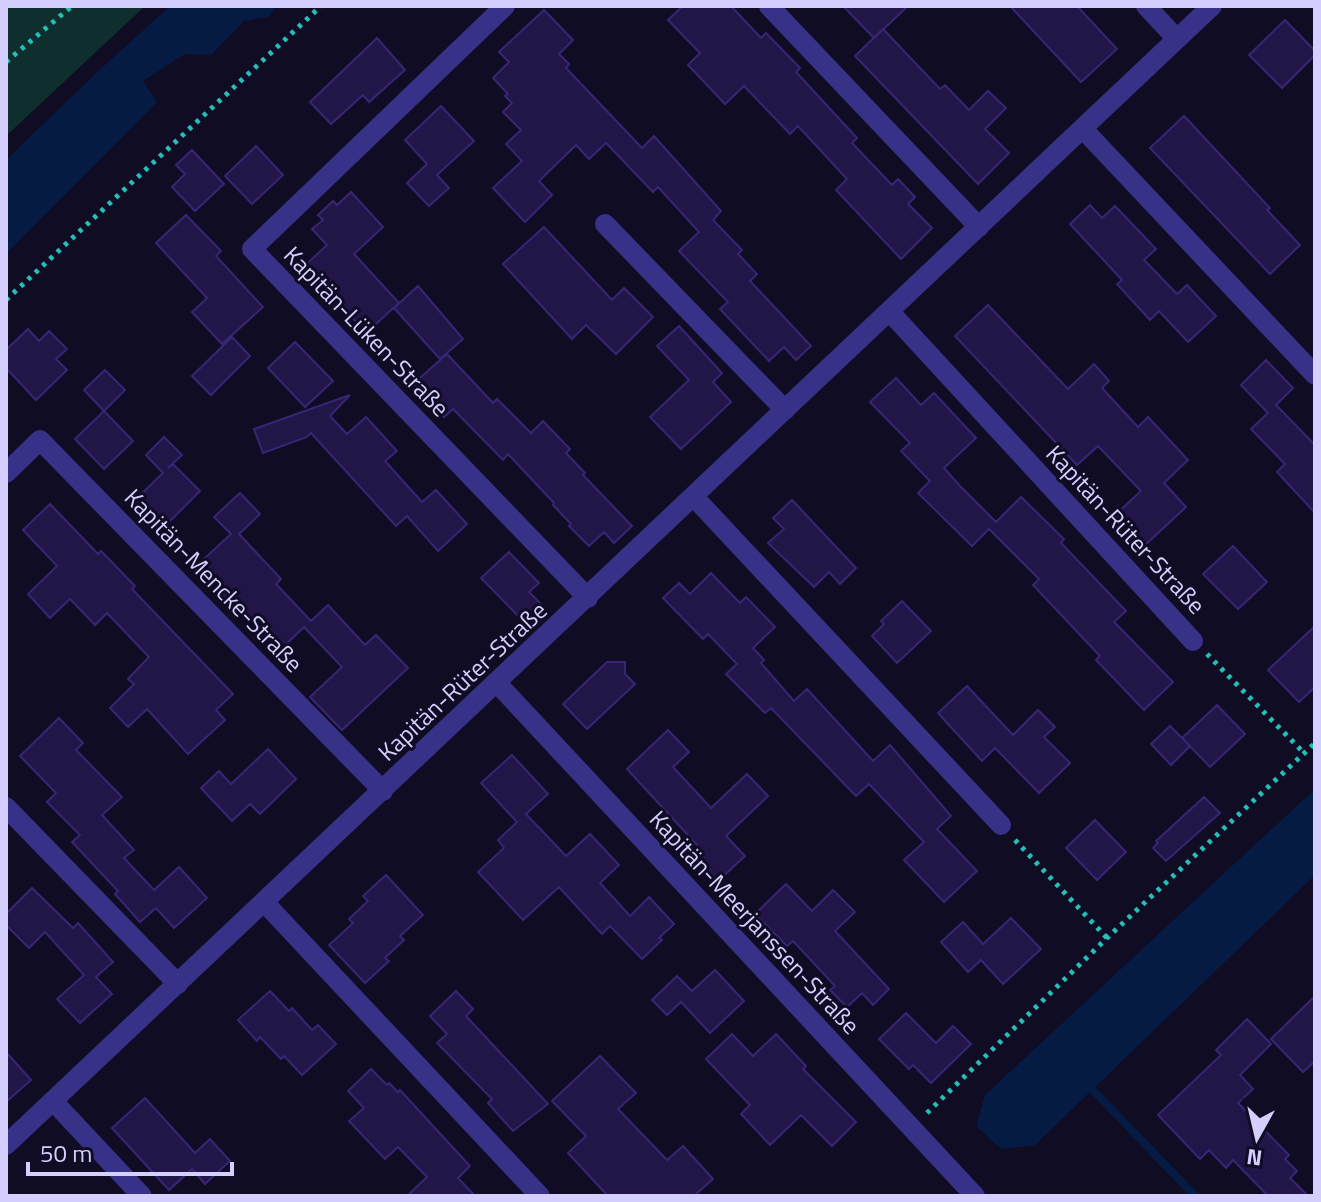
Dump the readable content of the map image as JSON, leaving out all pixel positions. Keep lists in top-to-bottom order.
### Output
{
  "streets": {
    "street": [
      "Kapitän-Lüken-Straße",
      "Kapitän-Rüter-Straße",
      "Kapitän-Mencke-Straße",
      "Kapitän-Meerjanssen-Straße"
    ]
  },
  "crossings": [
    ["Kapitän-Lüken-Straße", "Kapitän-Rüter-Straße"],
    ["Kapitän-Rüter-Straße", "Kapitän-Mencke-Straße"],
    ["Kapitän-Rüter-Straße", "Kapitän-Meerjanssen-Straße"]
  ],
  "scale_bar": "50 m",
  "north": "bottom"
}
